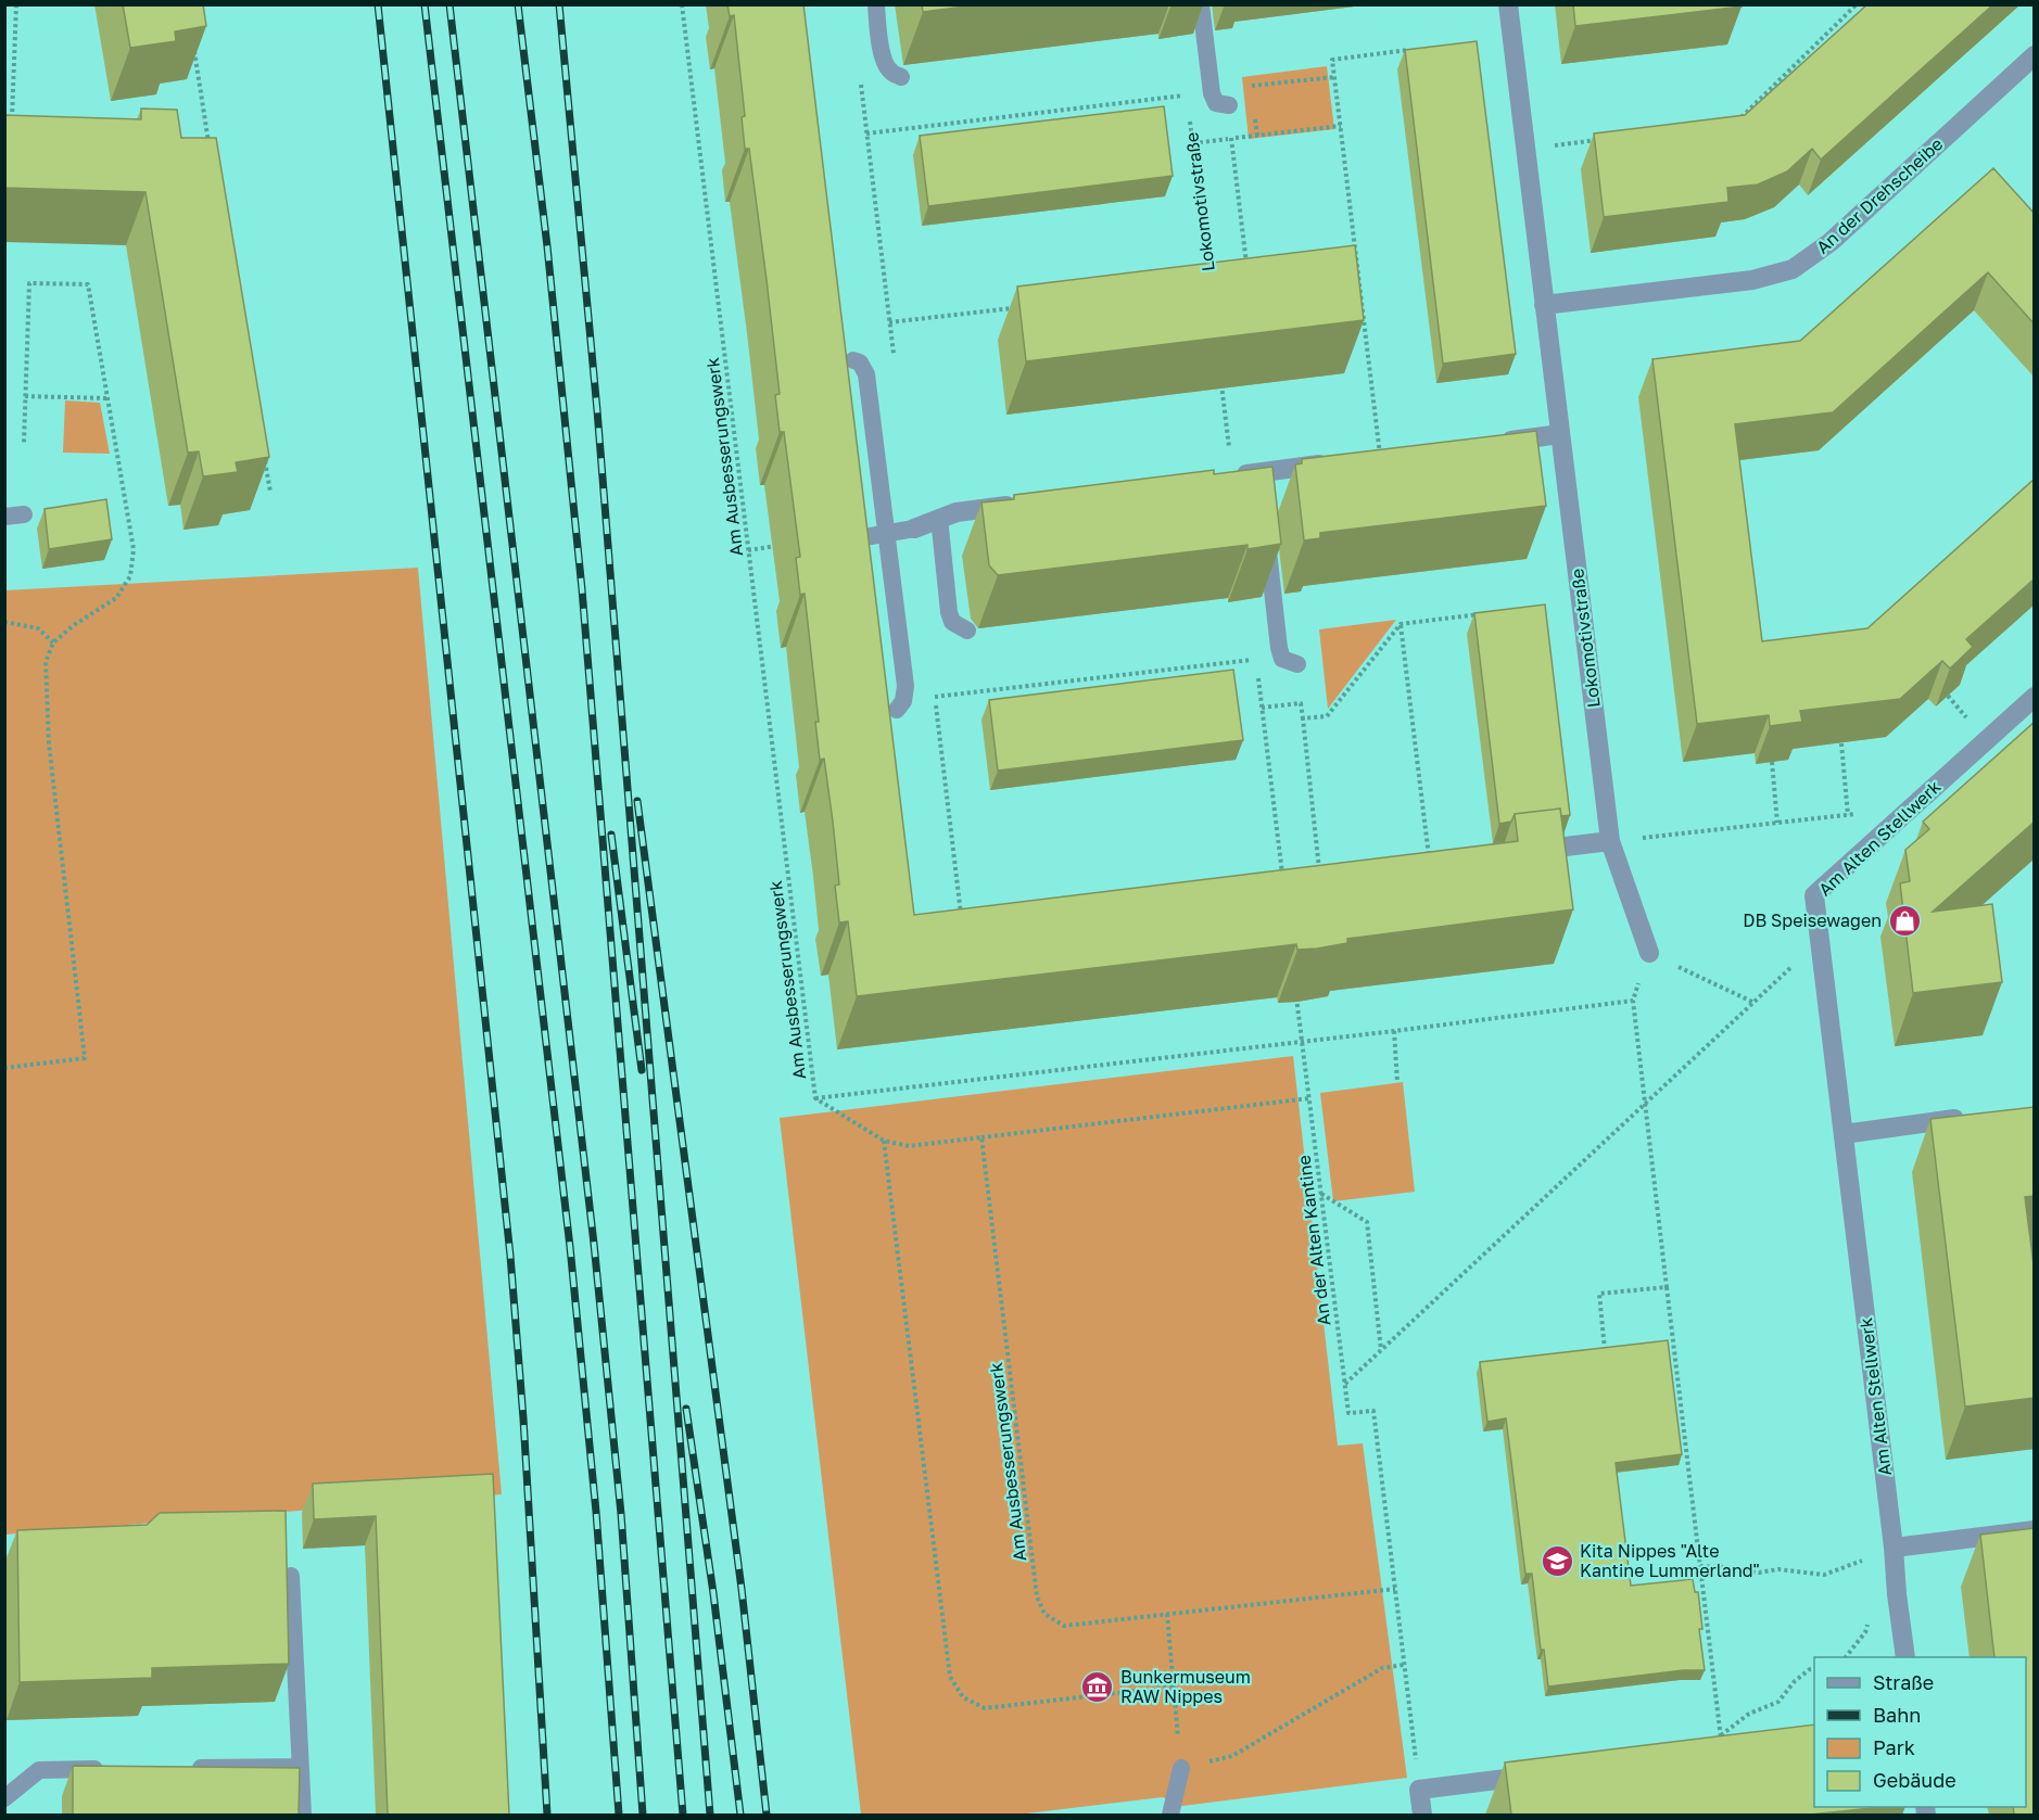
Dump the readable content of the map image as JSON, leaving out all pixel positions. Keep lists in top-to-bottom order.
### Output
{
  "streets": {
    "street": ["An der Drehscheibe", "Lokomotivstraße", "Am Alten Stellwerk"],
    "path": ["Am Ausbesserungswerk", "An der Alten Kantine"]
  },
  "crossings": [
    ["An der Drehscheibe", "Lokomotivstraße"],
    ["Am Ausbesserungswerk", "An der Alten Kantine"]
  ],
  "places": {
    "shop": ["DB Speisewagen"],
    "school or university": ["Kita Nippes \"Alte Kantine Lummerland\""],
    "museum": ["Bunkermuseum RAW Nippes"]
  },
  "legend": [
    "Straße",
    "Bahn",
    "Park",
    "Gebäude"
  ]
}
